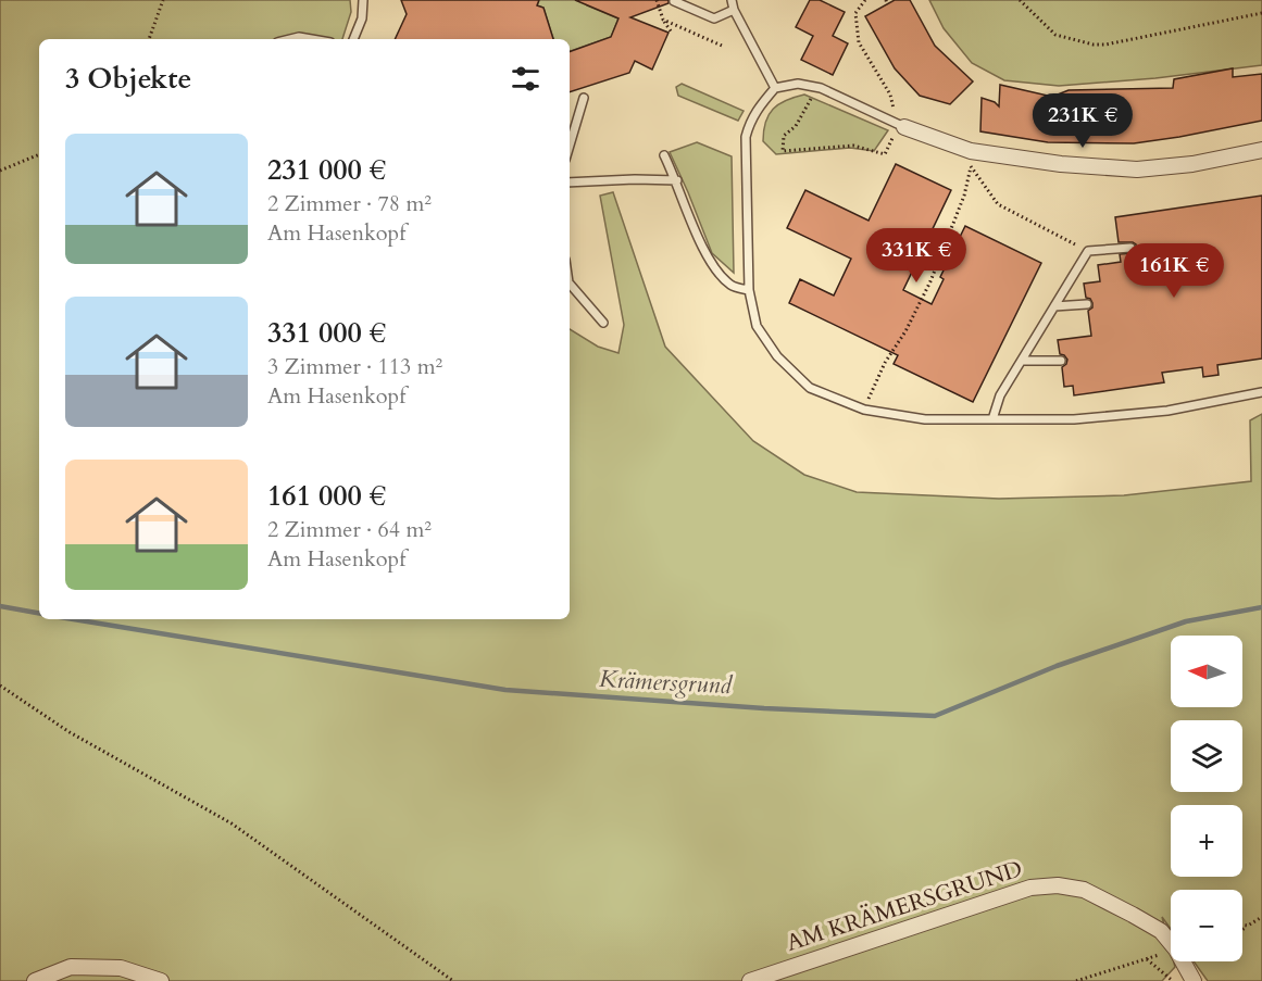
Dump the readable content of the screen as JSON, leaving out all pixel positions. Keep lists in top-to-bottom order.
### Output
{
  "streets": {
    "street": ["AM KRÄMERSGRUND"]
  },
  "water": ["Krämersgrund"],
  "north": "left",
  "page": {
    "heading": "3 Objekte",
    "price": ["231K €", "331K €", "161K €"],
    "list": [
      {
        "name": "231 000 €",
        "note": "2 Zimmer · 78 m² · Am Hasenkopf"
      },
      {
        "name": "331 000 €",
        "note": "3 Zimmer · 113 m² · Am Hasenkopf"
      },
      {
        "name": "161 000 €",
        "note": "2 Zimmer · 64 m² · Am Hasenkopf"
      }
    ],
    "map_buttons": ["+", "−"]
  }
}
